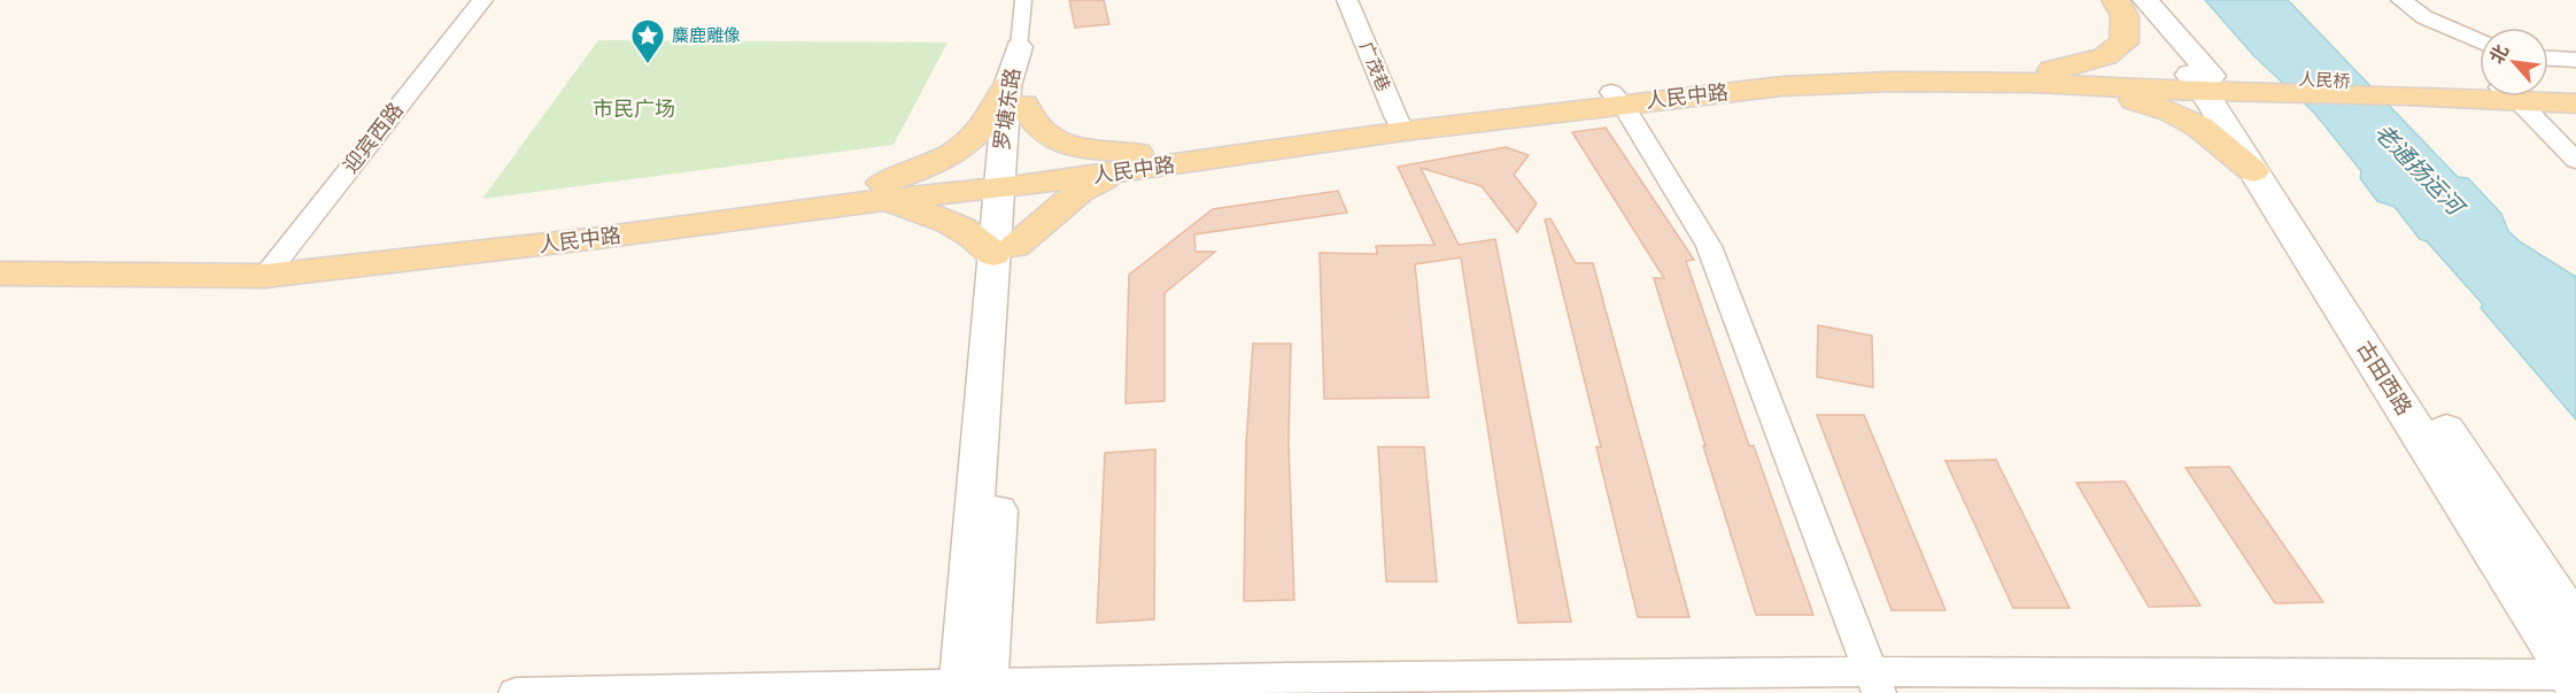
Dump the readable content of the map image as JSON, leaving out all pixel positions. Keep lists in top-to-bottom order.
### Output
{
  "streets": {
    "main road": ["人民桥", "人民中路", "古田西路"],
    "street": ["广茂巷", "罗塘东路", "迎宾西路"]
  },
  "crossings": [
    ["广茂巷", "人民中路"],
    ["人民桥", "人民中路"],
    ["人民桥", "古田西路"],
    ["人民中路", "罗塘东路"],
    ["人民中路", "迎宾西路"],
    ["人民中路", "古田西路"]
  ],
  "water": ["老通扬运河"],
  "parks": ["市民广场"],
  "places": {
    "place": ["麋鹿雕像"]
  },
  "north": "top left"
}
